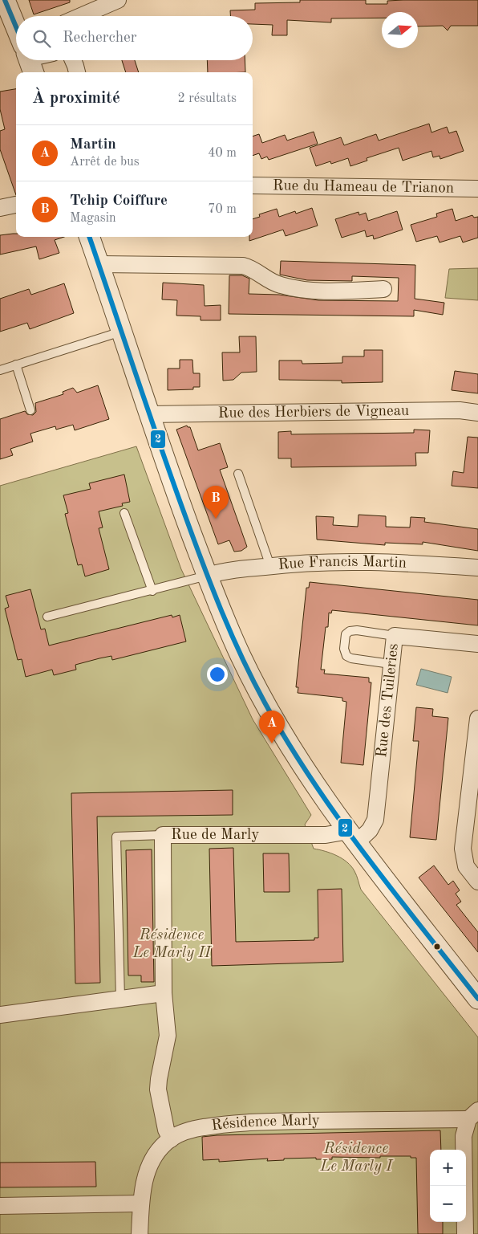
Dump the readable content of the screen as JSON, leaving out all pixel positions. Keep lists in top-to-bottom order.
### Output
{
  "streets": {
    "street": [
      "Rue du Hameau de Trianon",
      "Rue des Herbiers de Vigneau",
      "Rue Francis Martin",
      "Rue des Tuileries",
      "Rue de Marly",
      "Résidence Marly"
    ]
  },
  "crossings": [
    ["Rue des Tuileries", "Rue de Marly"],
    ["Rue de Marly", "Résidence Marly"]
  ],
  "parks": ["Résidence Le Marly II", "Résidence Le Marly I"],
  "lines": ["transit line 2"],
  "north": "right",
  "page": {
    "search": "Rechercher",
    "heading": ["À proximité", "2 résultats"],
    "list": [
      {
        "mark": "A",
        "name": "Martin",
        "note": "Arrêt de bus",
        "value": "40 m"
      },
      {
        "mark": "B",
        "name": "Tchip Coiffure",
        "note": "Magasin",
        "value": "70 m"
      }
    ],
    "pins": ["B", "A"],
    "map_buttons": ["+", "−"]
  }
}
